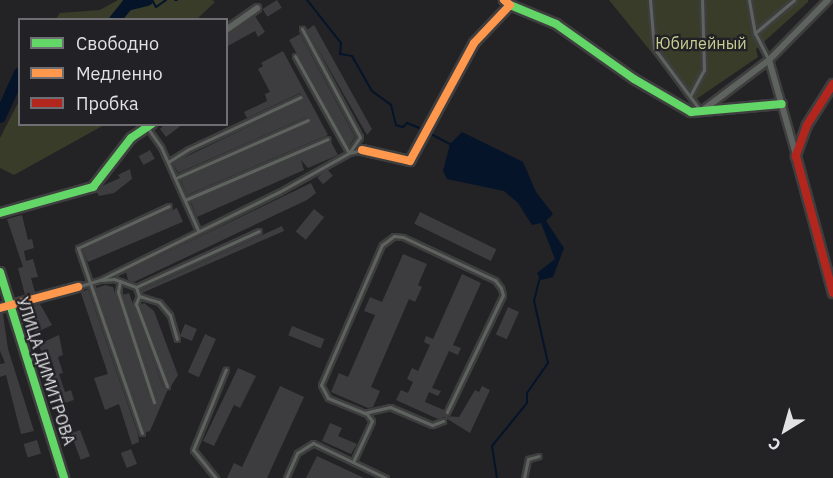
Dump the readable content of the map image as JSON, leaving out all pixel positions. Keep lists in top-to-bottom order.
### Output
{
  "streets": {
    "street": ["УЛИЦА ДИМИТРОВА"]
  },
  "parks": ["Юбилейный"],
  "legend": ["Свободно", "Медленно", "Пробка"],
  "north": "bottom left"
}
